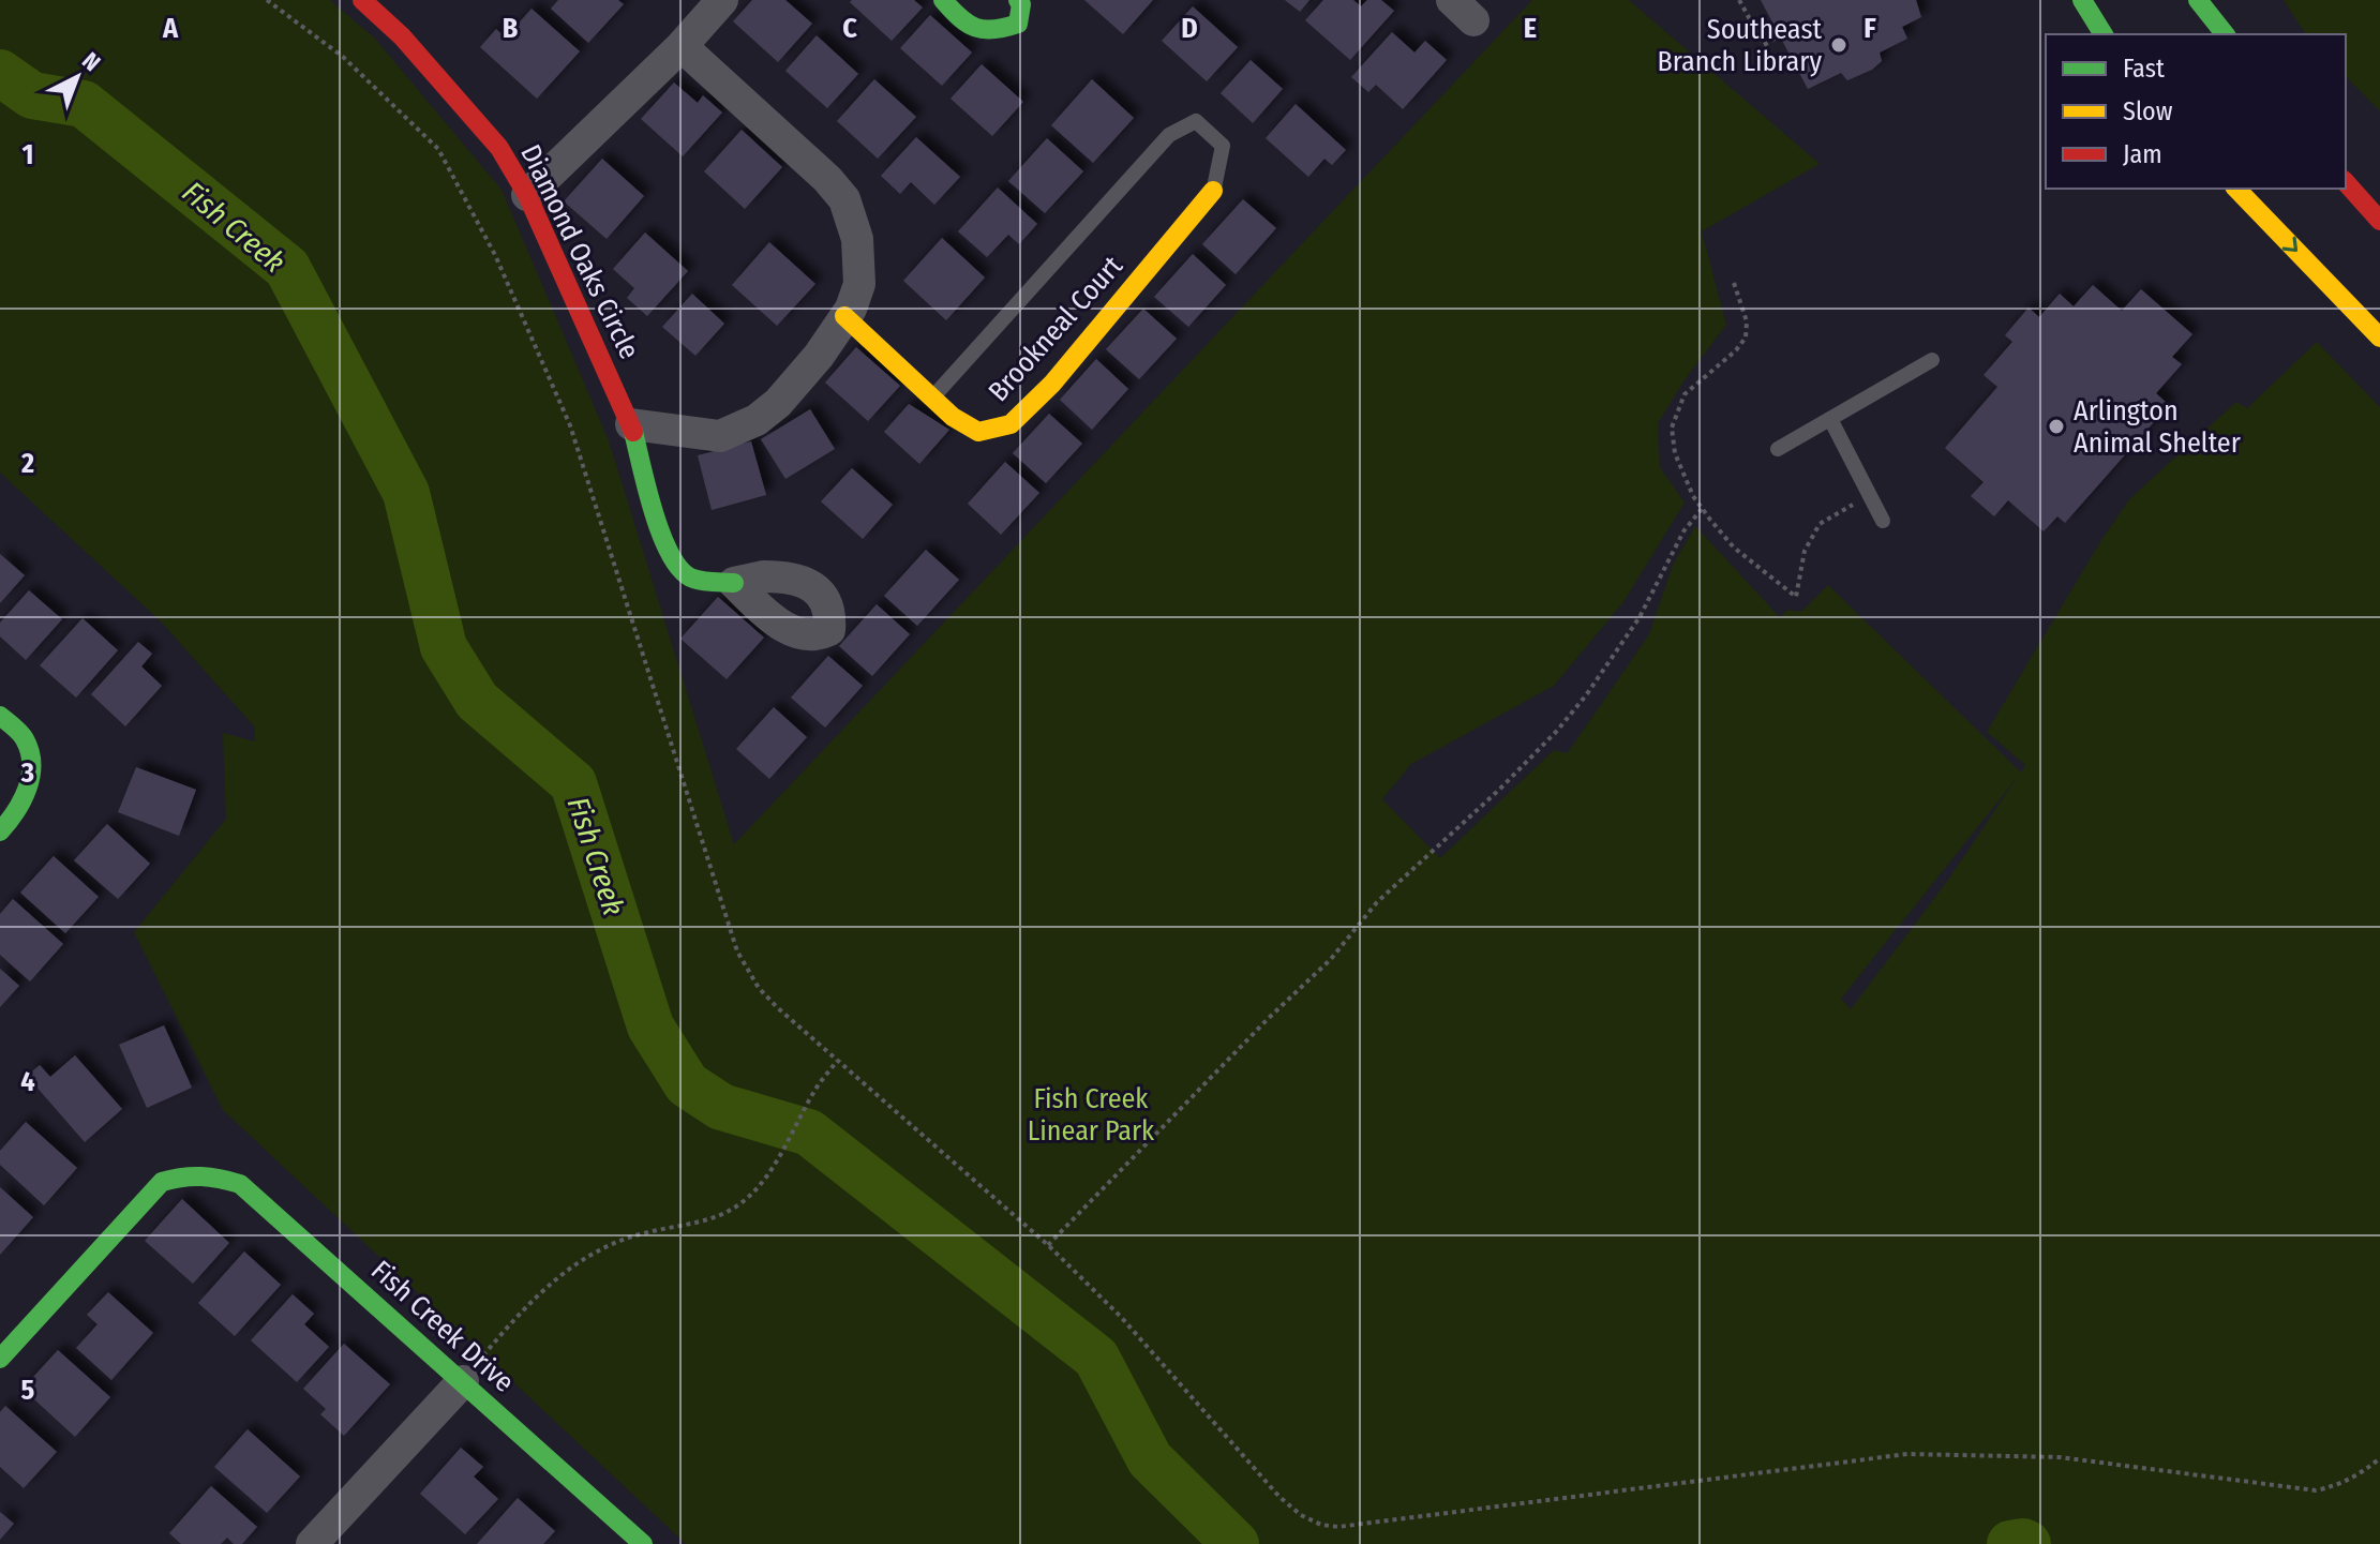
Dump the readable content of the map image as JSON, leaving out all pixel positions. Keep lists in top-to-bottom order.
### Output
{
  "streets": {
    "street": ["Diamond Oaks Circle", "Brookneal Court", "Fish Creek Drive"]
  },
  "water": ["Fish Creek"],
  "parks": ["Fish Creek Linear Park"],
  "places": ["Southeast Branch Library", "Arlington Animal Shelter"],
  "legend": ["Fast", "Slow", "Jam"],
  "north": "top right",
  "grid": {
    "columns": [
      "A",
      "B",
      "C",
      "D",
      "E",
      "F"
    ],
    "rows": [
      "1",
      "2",
      "3",
      "4",
      "5"
    ]
  }
}
